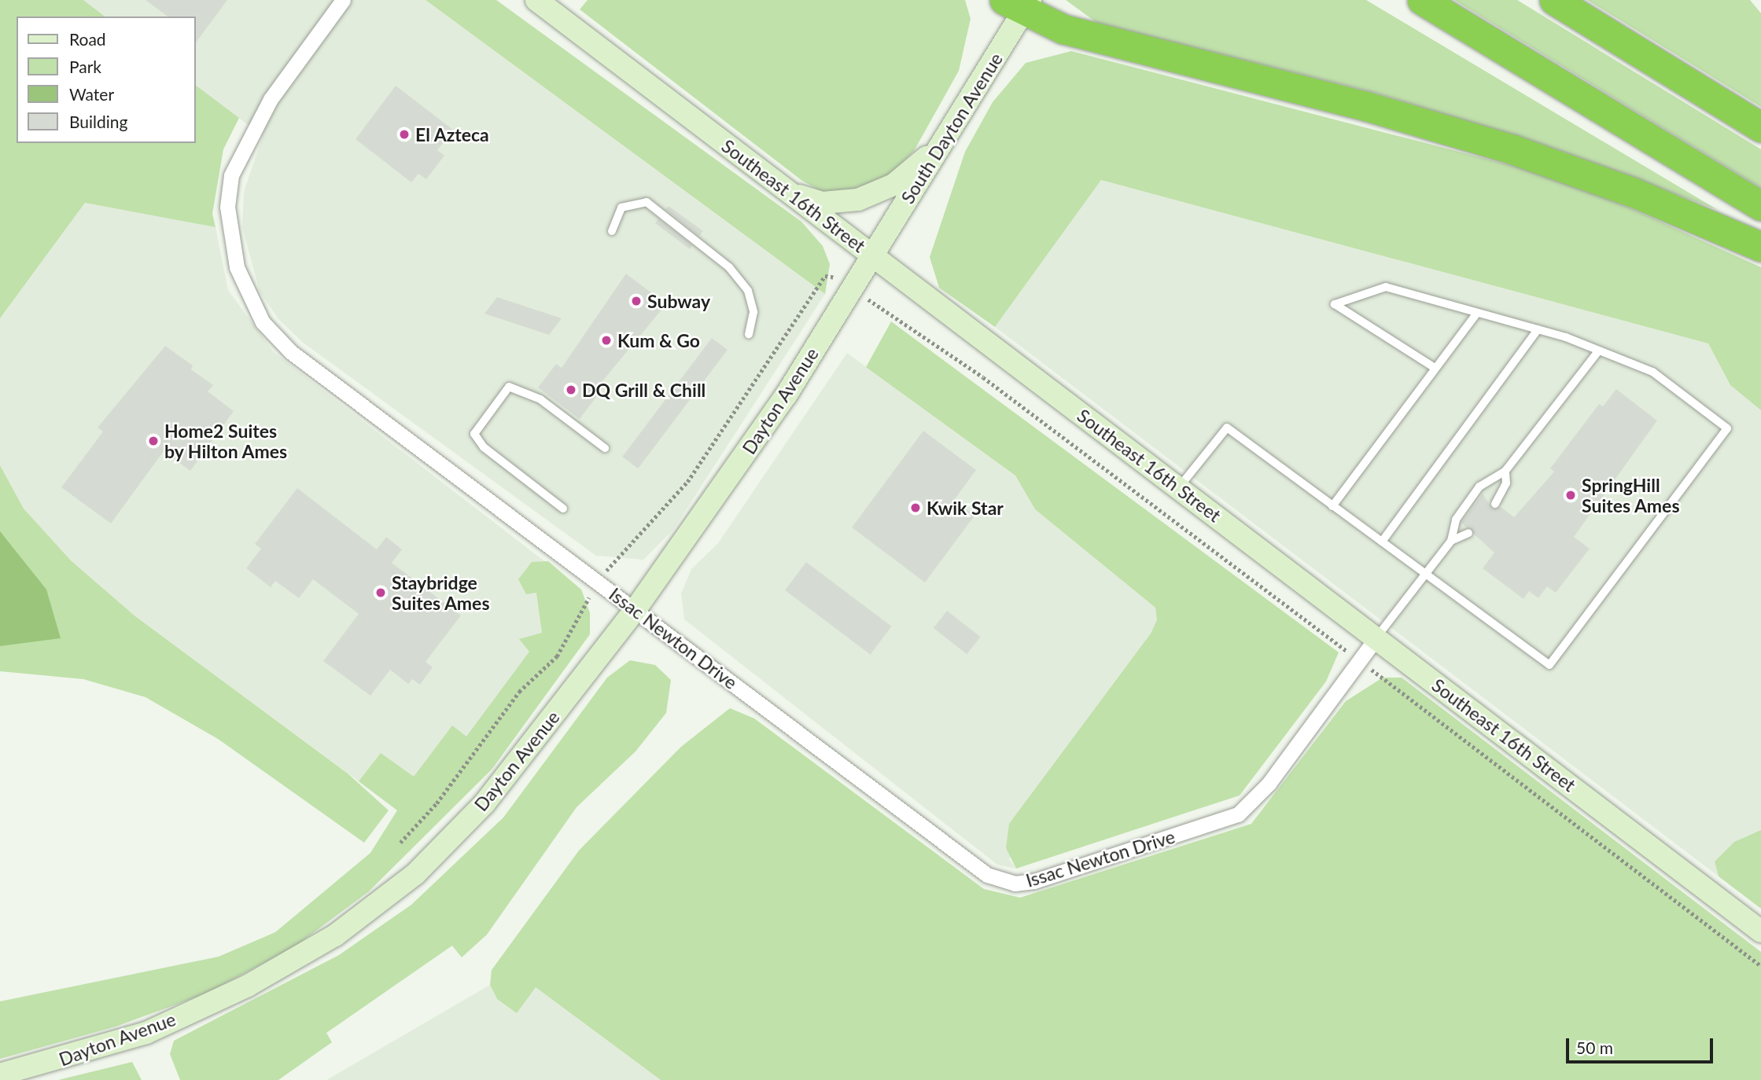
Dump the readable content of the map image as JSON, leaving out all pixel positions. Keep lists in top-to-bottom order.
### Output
{
  "streets": {
    "main road": ["South Dayton Avenue", "Southeast 16th Street", "Dayton Avenue"],
    "street": ["Issac Newton Drive"]
  },
  "crossings": [
    ["South Dayton Avenue", "Southeast 16th Street"],
    ["South Dayton Avenue", "Dayton Avenue"],
    ["Southeast 16th Street", "Dayton Avenue"],
    ["Southeast 16th Street", "Issac Newton Drive"],
    ["Dayton Avenue", "Issac Newton Drive"]
  ],
  "places": [
    "El Azteca",
    "Subway",
    "Kum & Go",
    "DQ Grill & Chill",
    "Home2 Suites by Hilton Ames",
    "SpringHill Suites Ames",
    "Kwik Star",
    "Staybridge Suites Ames"
  ],
  "legend": [
    "Road",
    "Park",
    "Water",
    "Building"
  ],
  "scale_bar": "50 m"
}
